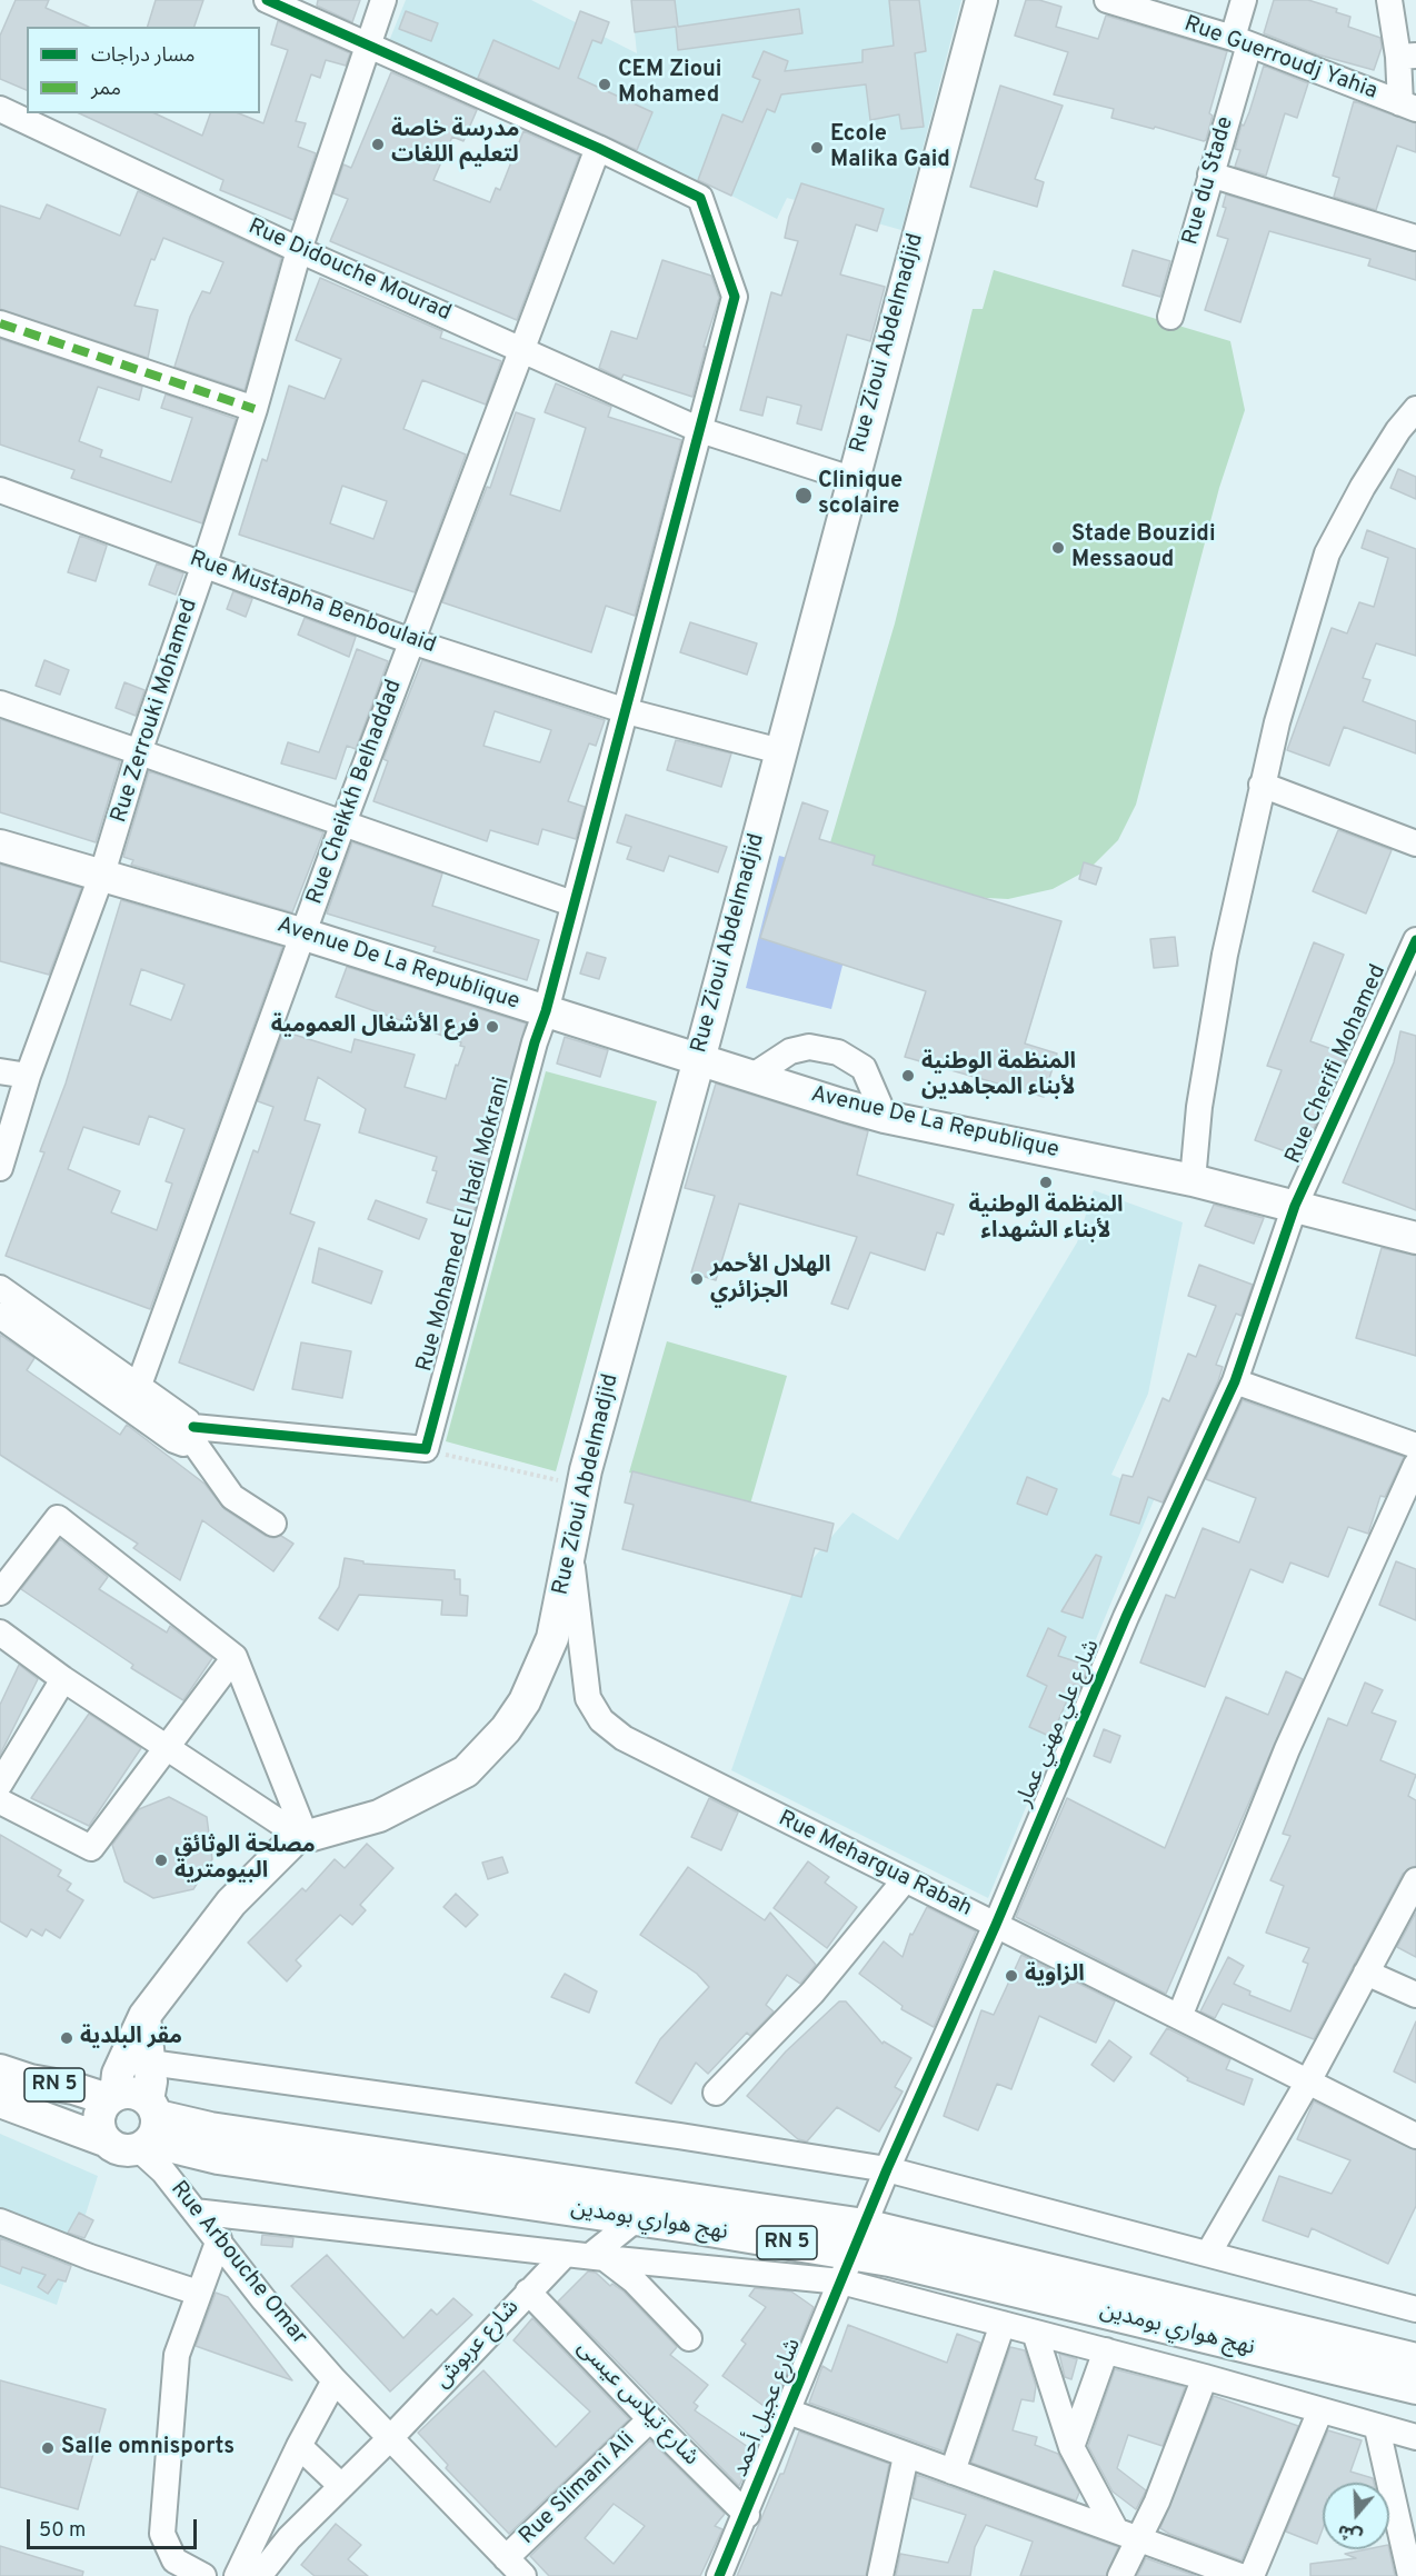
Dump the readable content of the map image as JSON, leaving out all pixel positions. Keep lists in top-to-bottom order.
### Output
{
  "streets": {
    "main road": [
      "Rue Zioui Abdelmadjid",
      "Avenue De La Republique",
      "RN 5",
      "نهج هواري بومدين"
    ],
    "street": [
      "Rue Guerroudj Yahia",
      "Rue du Stade",
      "Rue Didouche Mourad",
      "Rue Mustapha Benboulaid",
      "Rue Zerrouki Mohamed",
      "Rue Cheikkh Belhaddad",
      "Rue Cherifi Mohamed",
      "Rue Mohamed El Hadi Mokrani",
      "شارع علي مهني عمار",
      "Rue Mehargua Rabah",
      "Rue Arbouche Omar",
      "شارع عربوش",
      "شارع تيلاس عيسى",
      "شارع عجيل أحمد",
      "Rue Slimani Ali"
    ]
  },
  "crossings": [
    ["Rue Guerroudj Yahia", "Rue du Stade"],
    ["Rue Didouche Mourad", "Rue Zioui Abdelmadjid"],
    ["Rue Didouche Mourad", "Rue Zerrouki Mohamed"],
    ["Rue Didouche Mourad", "Rue Cheikkh Belhaddad"],
    ["Rue Didouche Mourad", "Rue Mohamed El Hadi Mokrani"],
    ["Rue Zioui Abdelmadjid", "Rue Mustapha Benboulaid"],
    ["Rue Zioui Abdelmadjid", "Avenue De La Republique"],
    ["Rue Zioui Abdelmadjid", "Rue Mehargua Rabah"],
    ["Rue Mustapha Benboulaid", "Rue Zerrouki Mohamed"],
    ["Rue Mustapha Benboulaid", "Rue Cheikkh Belhaddad"],
    ["Rue Mustapha Benboulaid", "Rue Mohamed El Hadi Mokrani"],
    ["Rue Zerrouki Mohamed", "Avenue De La Republique"],
    ["Rue Zerrouki Mohamed", "Rue Mohamed El Hadi Mokrani"],
    ["Rue Cheikkh Belhaddad", "Avenue De La Republique"],
    ["Rue Cheikkh Belhaddad", "Rue Mohamed El Hadi Mokrani"],
    ["Avenue De La Republique", "Rue Cherifi Mohamed"],
    ["Avenue De La Republique", "Rue Mohamed El Hadi Mokrani"],
    ["Avenue De La Republique", "شارع علي مهني عمار"],
    ["Rue Cherifi Mohamed", "شارع علي مهني عمار"],
    ["شارع علي مهني عمار", "Rue Mehargua Rabah"],
    ["شارع علي مهني عمار", "نهج هواري بومدين"],
    ["شارع علي مهني عمار", "شارع عجيل أحمد"],
    ["RN 5", "نهج هواري بومدين"],
    ["RN 5", "Rue Arbouche Omar"],
    ["نهج هواري بومدين", "Rue Arbouche Omar"],
    ["نهج هواري بومدين", "شارع عربوش"],
    ["نهج هواري بومدين", "شارع عجيل أحمد"],
    ["Rue Arbouche Omar", "شارع عربوش"],
    ["Rue Arbouche Omar", "Rue Slimani Ali"],
    ["شارع عربوش", "شارع تيلاس عيسى"],
    ["شارع تيلاس عيسى", "شارع عجيل أحمد"],
    ["شارع تيلاس عيسى", "Rue Slimani Ali"]
  ],
  "places": [
    "CEM Zioui Mohamed",
    "مدرسة خاصة لتعليم اللغات",
    "Ecole Malika Gaid",
    "Clinique scolaire",
    "Stade Bouzidi Messaoud",
    "فرع الأشغال العمومية",
    "المنظمة الوطنية لأبناء المجاهدين",
    "المنظمة الوطنية لأبناء الشهداء",
    "الهلال الأحمر الجزائري",
    "مصلحة الوثائق البيومترية",
    "الزاوية",
    "مقر البلدية",
    "Salle omnisports"
  ],
  "legend": ["مسار دراجات", "ممر"],
  "scale_bar": "50 m",
  "north": "bottom"
}
